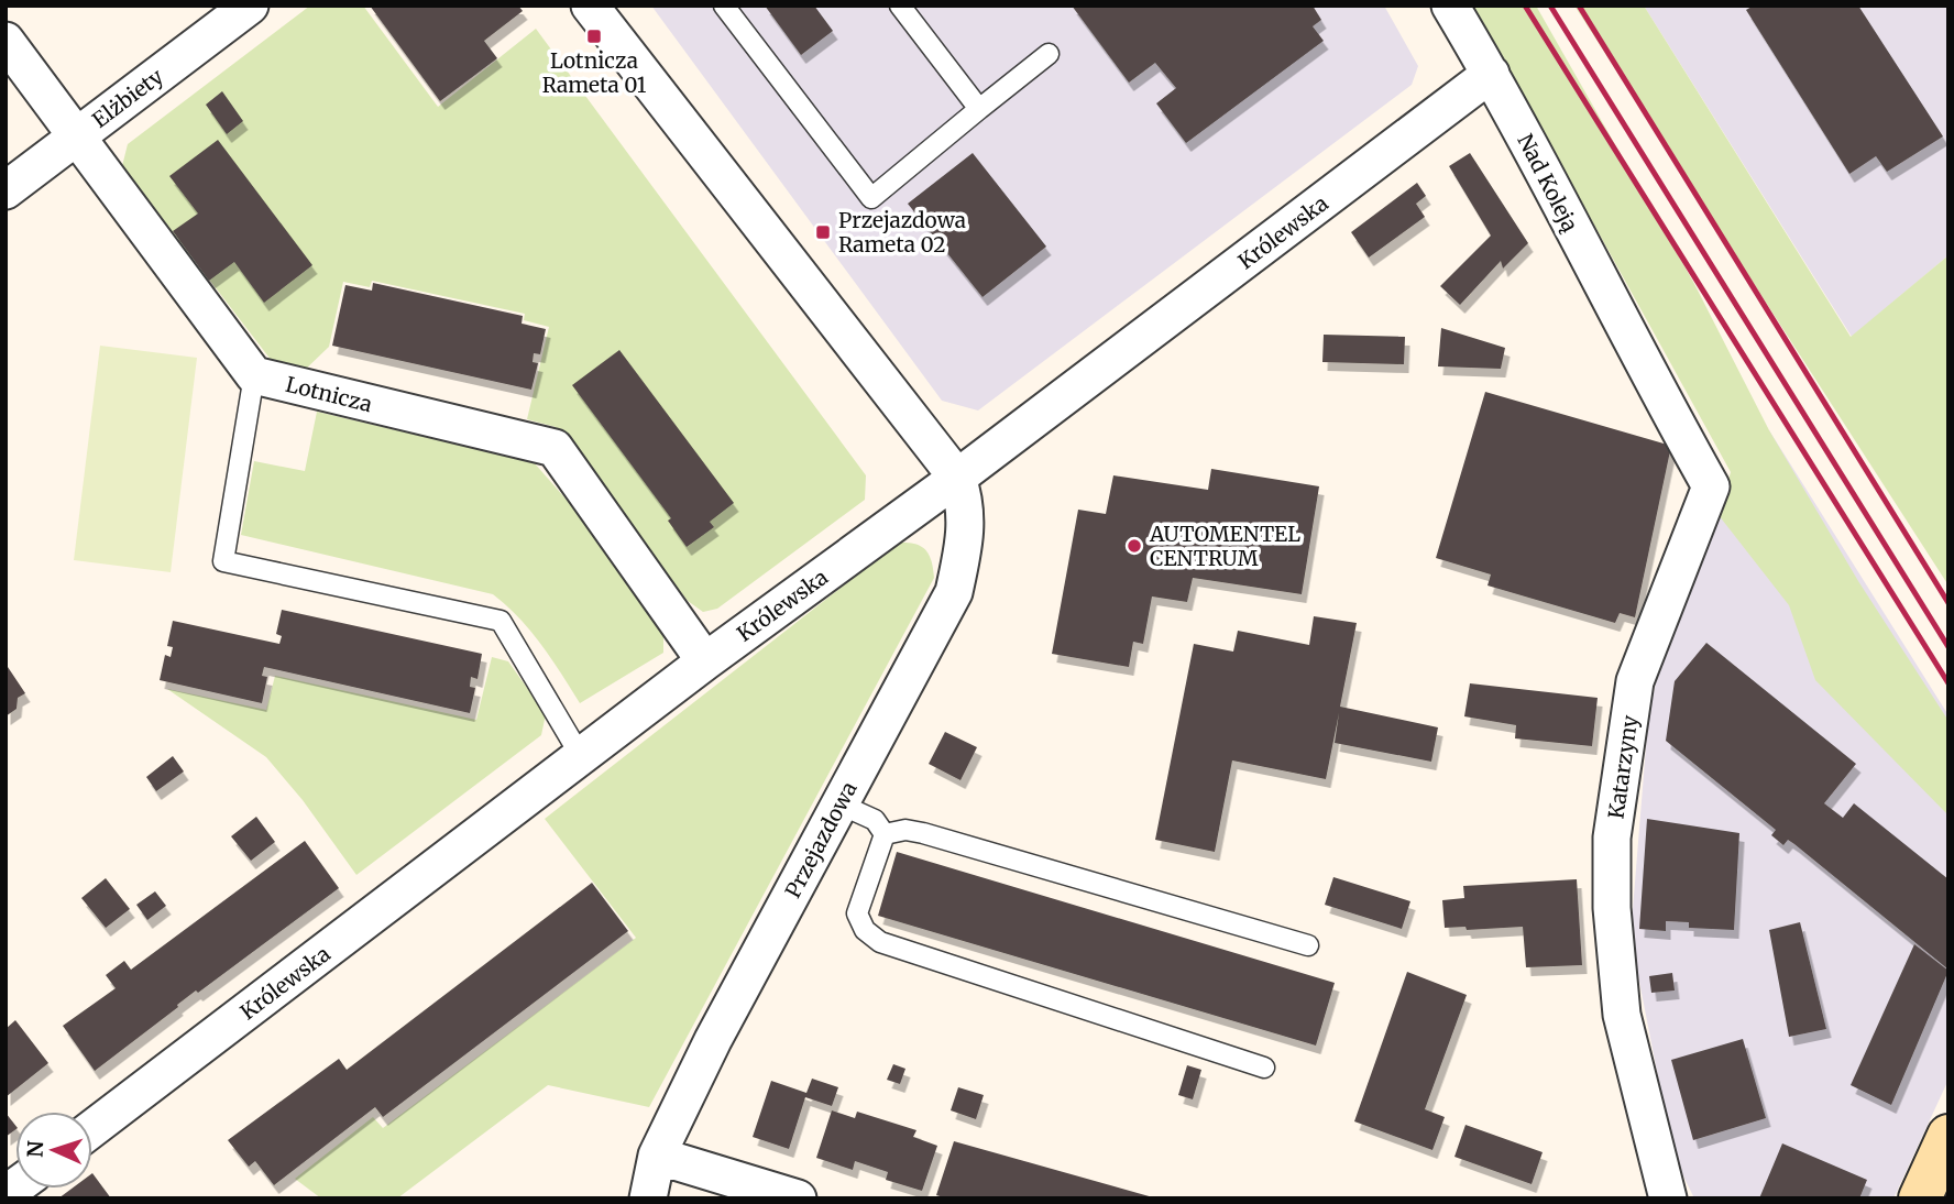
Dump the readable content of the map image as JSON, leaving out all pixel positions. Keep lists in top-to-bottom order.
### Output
{
  "streets": {
    "street": [
      "Elżbiety",
      "Nad Koleją",
      "Królewska",
      "Lotnicza",
      "Katarzyny",
      "Przejazdowa"
    ]
  },
  "crossings": [
    ["Nad Koleją", "Królewska"],
    ["Nad Koleją", "Katarzyny"],
    ["Królewska", "Lotnicza"],
    ["Królewska", "Przejazdowa"]
  ],
  "places": {
    "transit": ["Lotnicza Rameta 01", "Przejazdowa Rameta 02"],
    "other": ["AUTOMENTEL CENTRUM"]
  },
  "north": "left"
}
